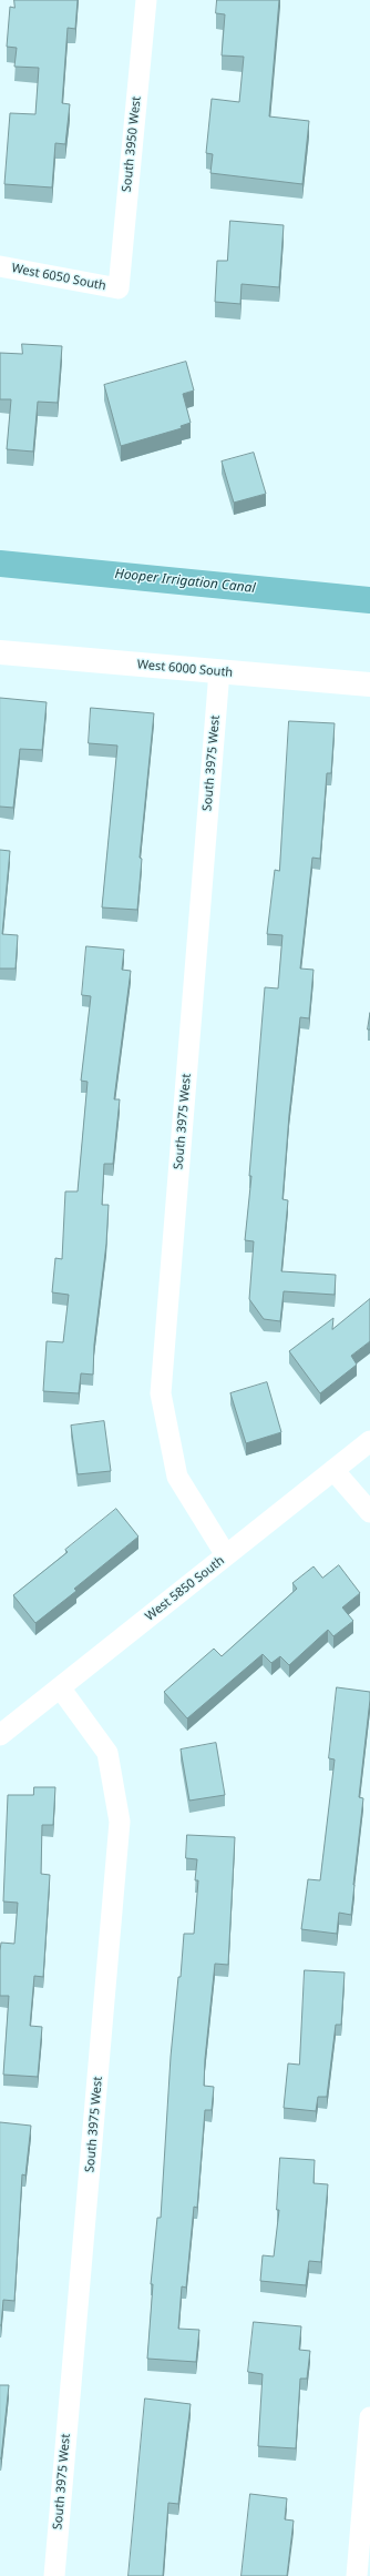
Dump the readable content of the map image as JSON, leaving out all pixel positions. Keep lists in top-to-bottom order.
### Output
{
  "streets": {
    "street": [
      "South 3950 West",
      "West 6050 South",
      "West 6000 South",
      "South 3975 West",
      "West 5850 South"
    ]
  },
  "crossings": [
    ["South 3950 West", "West 6050 South"],
    ["West 6000 South", "South 3975 West"],
    ["South 3975 West", "West 5850 South"]
  ],
  "water": ["Hooper Irrigation Canal"]
}
